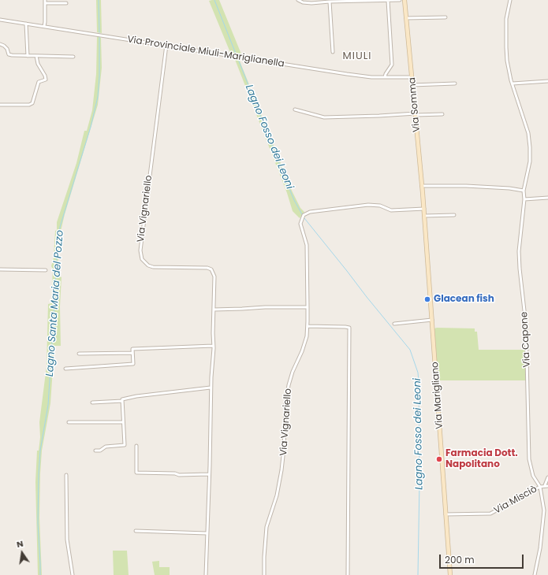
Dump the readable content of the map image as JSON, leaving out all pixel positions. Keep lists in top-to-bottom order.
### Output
{
  "streets": {
    "street": [
      "Via Provinciale Miuli-Mariglianella",
      "Via Somma",
      "Via Vignariello",
      "Via Capone",
      "Via Marigliano",
      "Via Misciò"
    ]
  },
  "crossings": [
    ["Via Provinciale Miuli-Mariglianella", "Via Somma"],
    ["Via Provinciale Miuli-Mariglianella", "Via Vignariello"],
    ["Via Somma", "Via Vignariello"],
    ["Via Somma", "Via Marigliano"],
    ["Via Vignariello", "Via Marigliano"],
    ["Via Capone", "Via Misciò"],
    ["Via Marigliano", "Via Misciò"]
  ],
  "districts": ["MIULI"],
  "water": ["Lagno Fosso dei Leoni", "Lagno Santa Maria del Pozzo"],
  "places": ["Glacean fish", "Farmacia Dott. Napolitano"],
  "scale_bar": "200 m",
  "north": "top"
}
